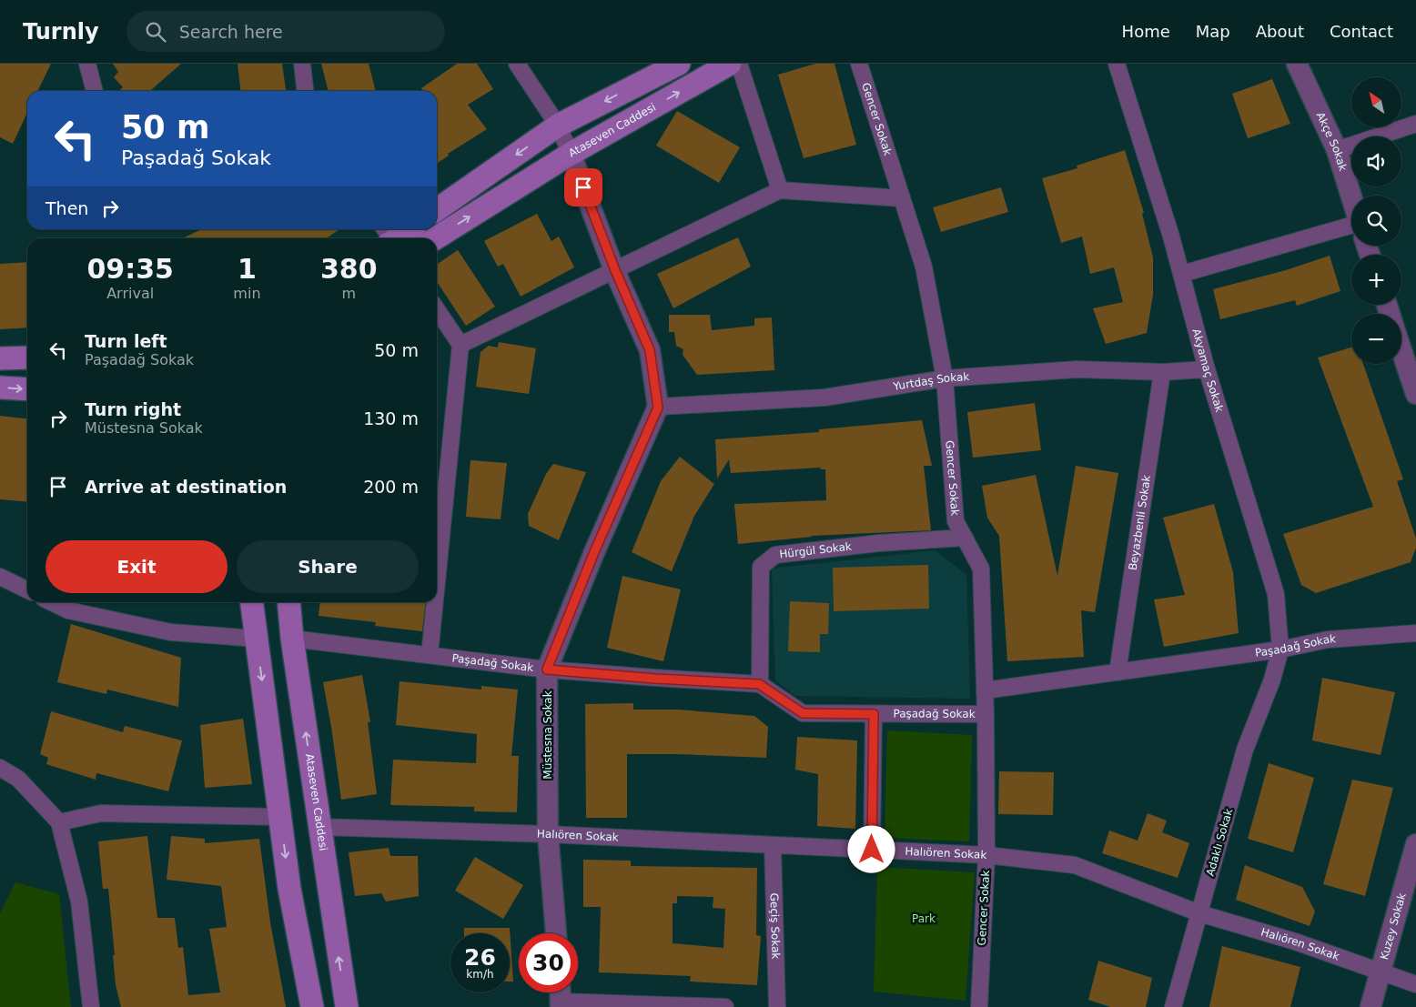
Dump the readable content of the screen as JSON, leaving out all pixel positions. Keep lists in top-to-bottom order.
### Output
{
  "streets": {
    "main road": ["Ataseven Caddesi"],
    "street": [
      "Gencer Sokak",
      "Akçe Sokak",
      "Akyamaç Sokak",
      "Yurtdaş Sokak",
      "Beyazbenli Sokak",
      "Hürgül Sokak",
      "Paşadağ Sokak",
      "Müstesna Sokak",
      "Halıören Sokak",
      "Adaklı Sokak",
      "Kuzey Sokak",
      "Geçiş Sokak"
    ]
  },
  "crossings": [
    ["Gencer Sokak", "Yurtdaş Sokak"],
    ["Gencer Sokak", "Hürgül Sokak"],
    ["Gencer Sokak", "Paşadağ Sokak"],
    ["Gencer Sokak", "Halıören Sokak"],
    ["Ataseven Caddesi", "Paşadağ Sokak"],
    ["Ataseven Caddesi", "Halıören Sokak"],
    ["Akyamaç Sokak", "Yurtdaş Sokak"],
    ["Akyamaç Sokak", "Paşadağ Sokak"],
    ["Akyamaç Sokak", "Adaklı Sokak"],
    ["Yurtdaş Sokak", "Beyazbenli Sokak"],
    ["Yurtdaş Sokak", "Müstesna Sokak"],
    ["Beyazbenli Sokak", "Paşadağ Sokak"],
    ["Hürgül Sokak", "Paşadağ Sokak"],
    ["Paşadağ Sokak", "Müstesna Sokak"],
    ["Müstesna Sokak", "Halıören Sokak"],
    ["Halıören Sokak", "Adaklı Sokak"],
    ["Halıören Sokak", "Kuzey Sokak"],
    ["Halıören Sokak", "Geçiş Sokak"]
  ],
  "one_way": ["Ataseven Caddesi"],
  "parks": ["Park"],
  "north": "top left",
  "page": {
    "header": "Turnly",
    "search": "Search here",
    "nav": [
      "Home",
      "Map",
      "About",
      "Contact"
    ],
    "map_buttons": ["+", "−"],
    "turn": ["50 m", "Paşadağ Sokak"],
    "then": "Then",
    "eta": [
      "09:35",
      "Arrival",
      "1",
      "min",
      "380",
      "m"
    ],
    "list": [
      {
        "name": "Turn left",
        "note": "Paşadağ Sokak",
        "value": "50 m"
      },
      {
        "name": "Turn right",
        "note": "Müstesna Sokak",
        "value": "130 m"
      },
      {
        "name": "Arrive at destination",
        "value": "200 m"
      }
    ],
    "buttons": ["Exit", "Share"],
    "speed": "26 km/h",
    "limit": "30"
  }
}
